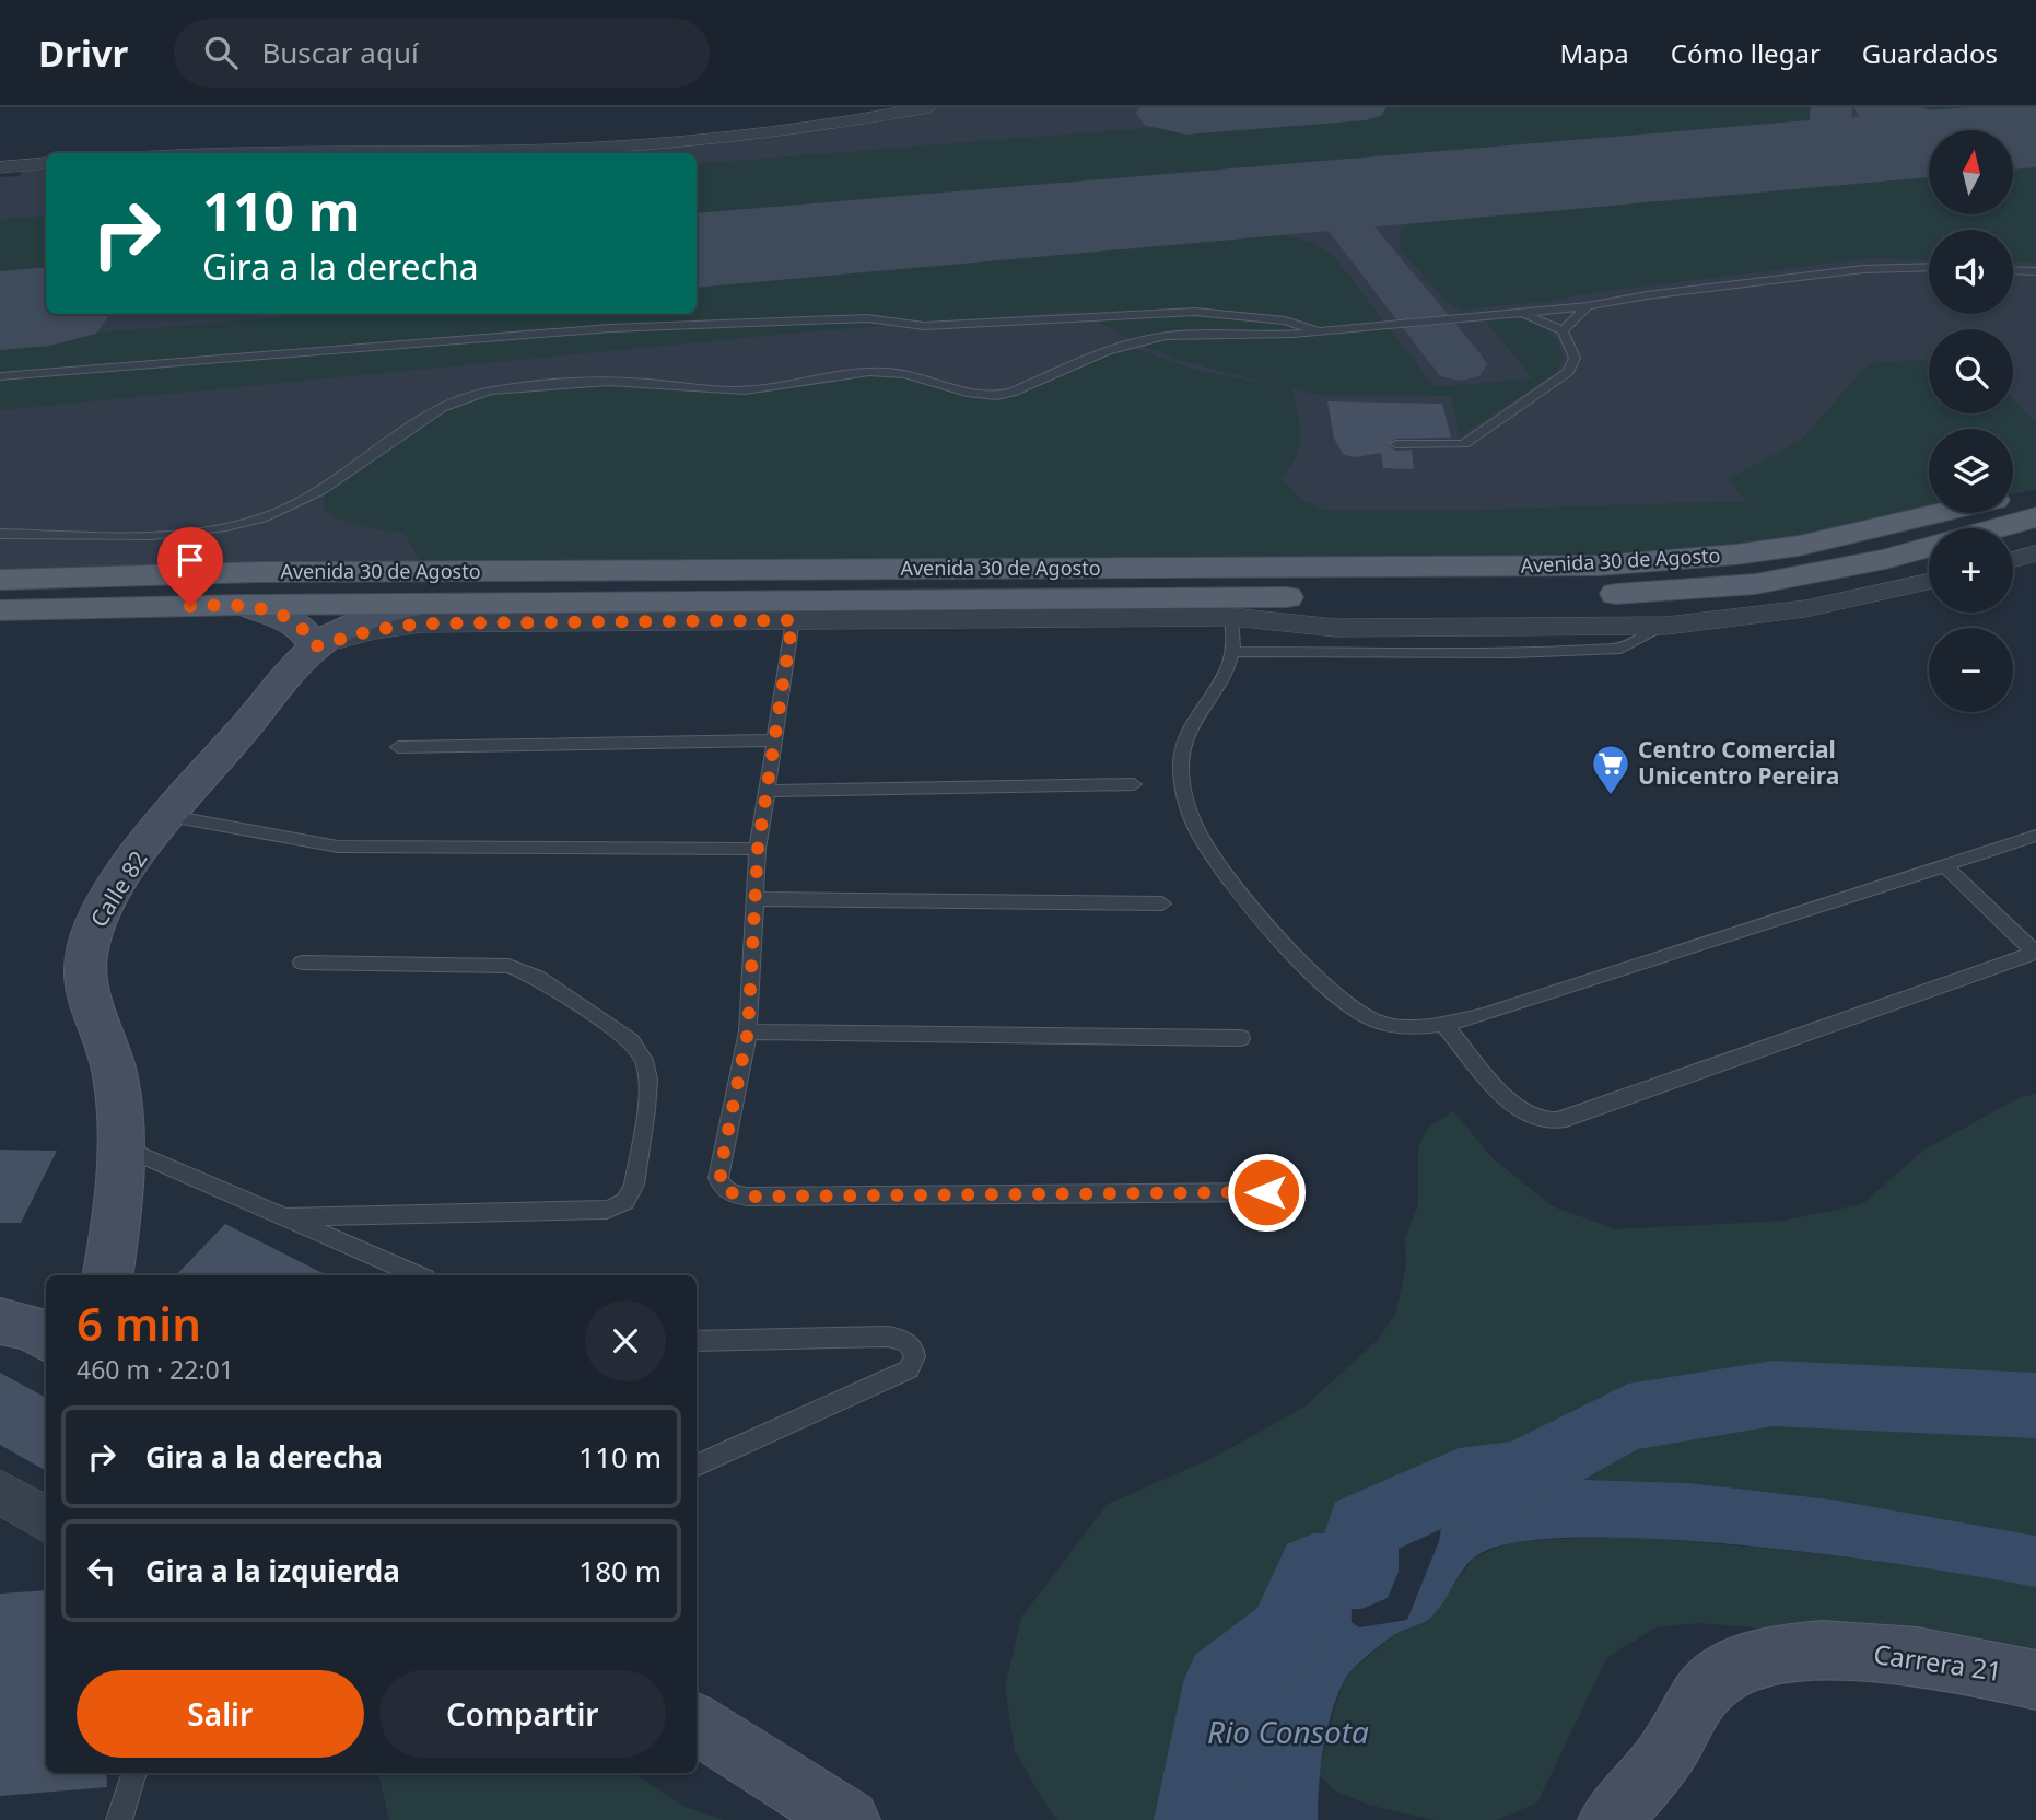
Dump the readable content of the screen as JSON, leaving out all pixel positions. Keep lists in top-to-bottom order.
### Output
{
  "streets": {
    "main road": ["Avenida 30 de Agosto"],
    "street": ["Calle 82", "Carrera 21"]
  },
  "crossings": [
    ["Avenida 30 de Agosto", "Calle 82"]
  ],
  "water": ["Rio Consota"],
  "places": {
    "supermarket": ["Centro Comercial Unicentro Pereira"]
  },
  "north": "top",
  "page": {
    "header": "Drivr",
    "search": "Buscar aquí",
    "nav": ["Mapa", "Cómo llegar", "Guardados"],
    "map_buttons": ["+", "−"],
    "turn": ["110 m", "Gira a la derecha"],
    "heading": ["6 min", "460 m · 22:01"],
    "list": [
      {
        "name": "Gira a la derecha",
        "value": "110 m"
      },
      {
        "name": "Gira a la izquierda",
        "value": "180 m"
      }
    ],
    "buttons": ["Salir", "Compartir"]
  }
}
